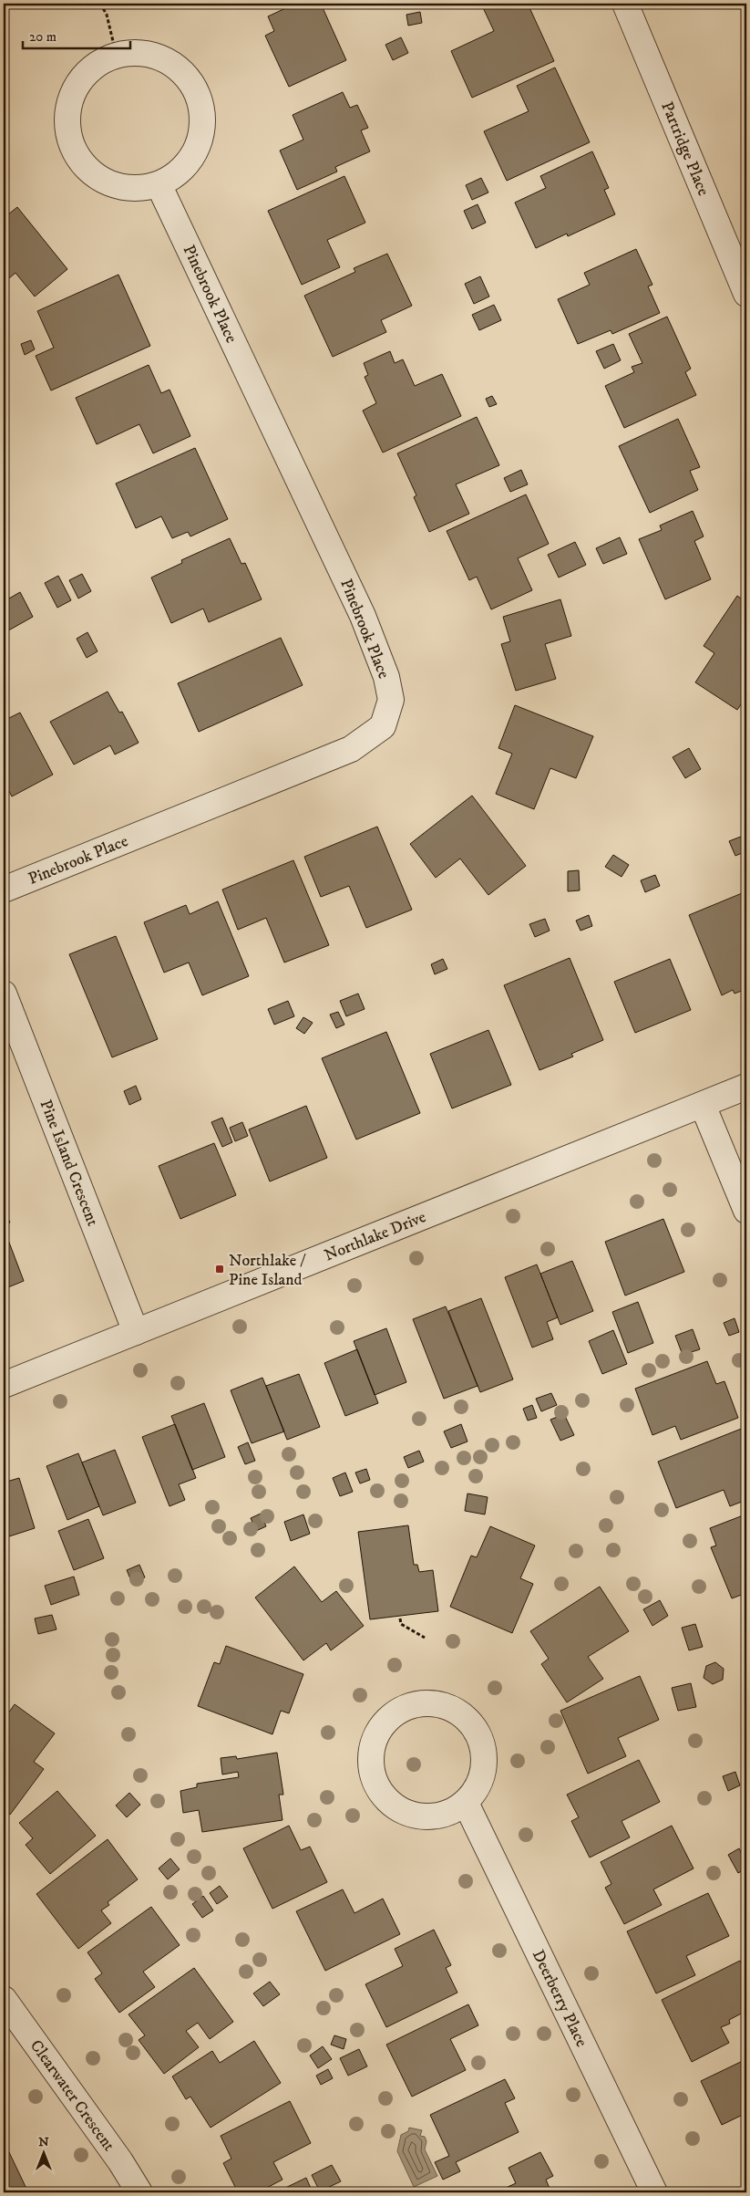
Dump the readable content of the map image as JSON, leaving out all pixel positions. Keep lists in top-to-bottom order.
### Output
{
  "streets": {
    "street": [
      "Partridge Place",
      "Pinebrook Place",
      "Pine Island Crescent",
      "Northlake Drive",
      "Deerberry Place",
      "Clearwater Crescent"
    ]
  },
  "crossings": [
    ["Pine Island Crescent", "Northlake Drive"]
  ],
  "places": {
    "transit": ["Northlake / Pine Island"]
  },
  "scale_bar": "20 m",
  "north": "top"
}
